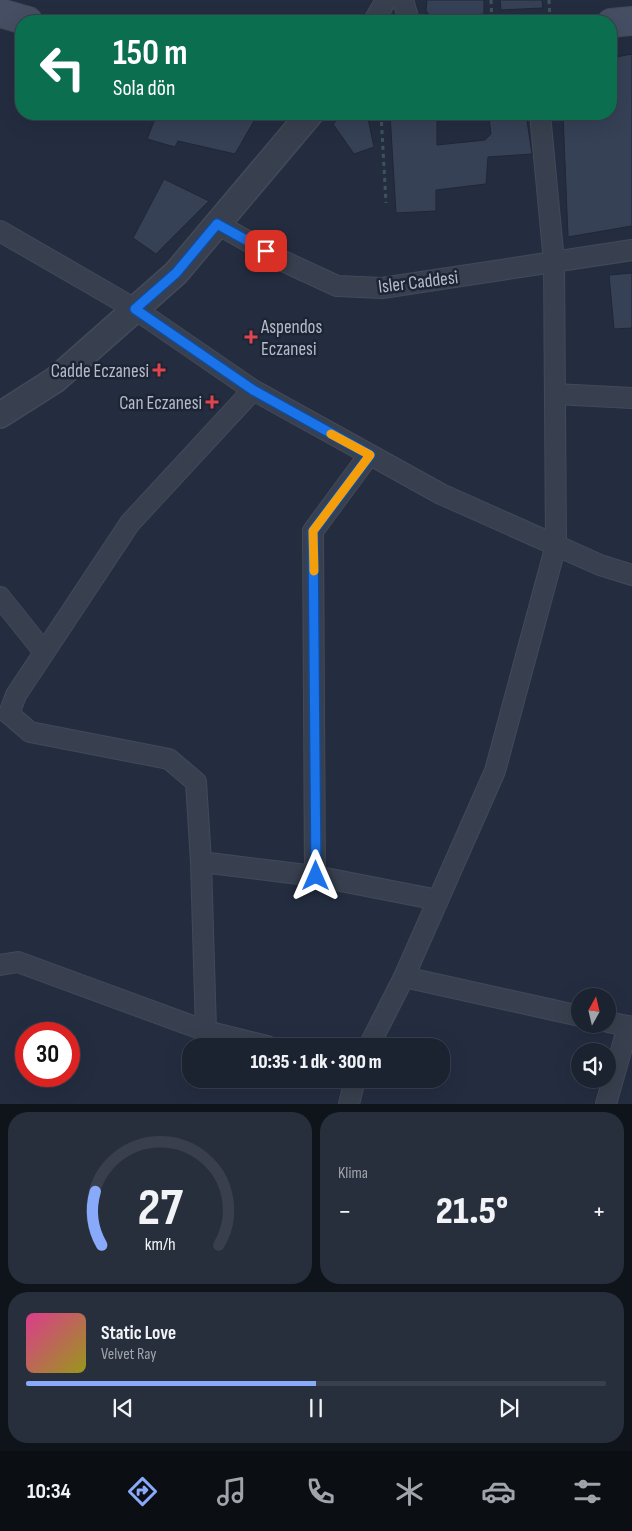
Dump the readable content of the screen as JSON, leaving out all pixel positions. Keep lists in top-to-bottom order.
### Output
{
  "streets": {
    "street": ["Isler Caddesi"]
  },
  "places": {
    "health": ["Aspendos Eczanesi", "Cadde Eczanesi", "Can Eczanesi"]
  },
  "north": "top",
  "page": {
    "turn": ["150 m", "Sola dön"],
    "limit": "30",
    "trip": "10:35 · 1 dk · 300 m",
    "tile": "Klima",
    "heat": ["−", "21.5°", "+"],
    "song": ["Static Love", "Velvet Ray"],
    "tabs": "10:34",
    "gauge": ["27", "km/h"]
  }
}
